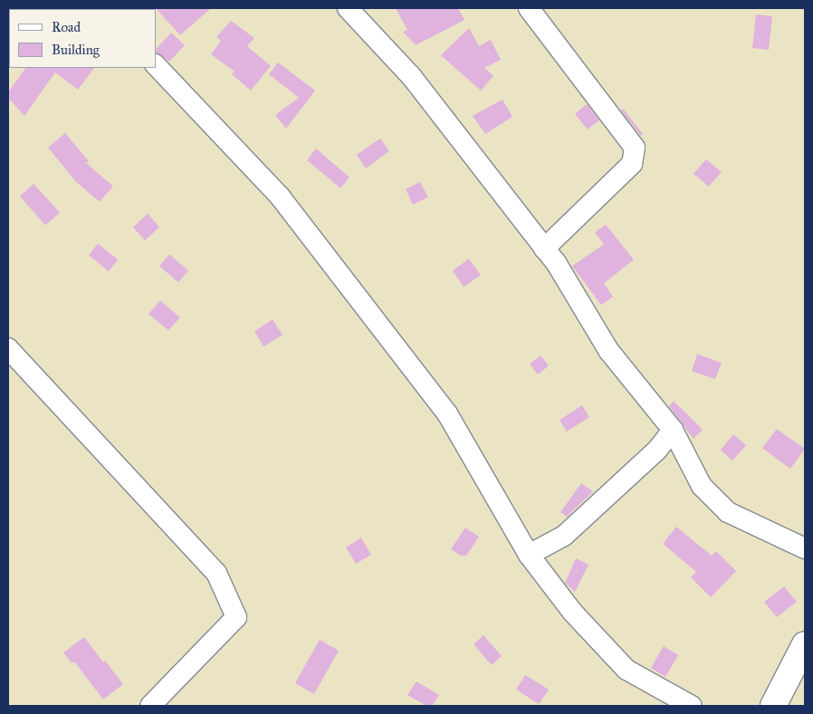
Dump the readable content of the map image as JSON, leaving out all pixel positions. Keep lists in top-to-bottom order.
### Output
{
  "legend": ["Road", "Building"]
}
